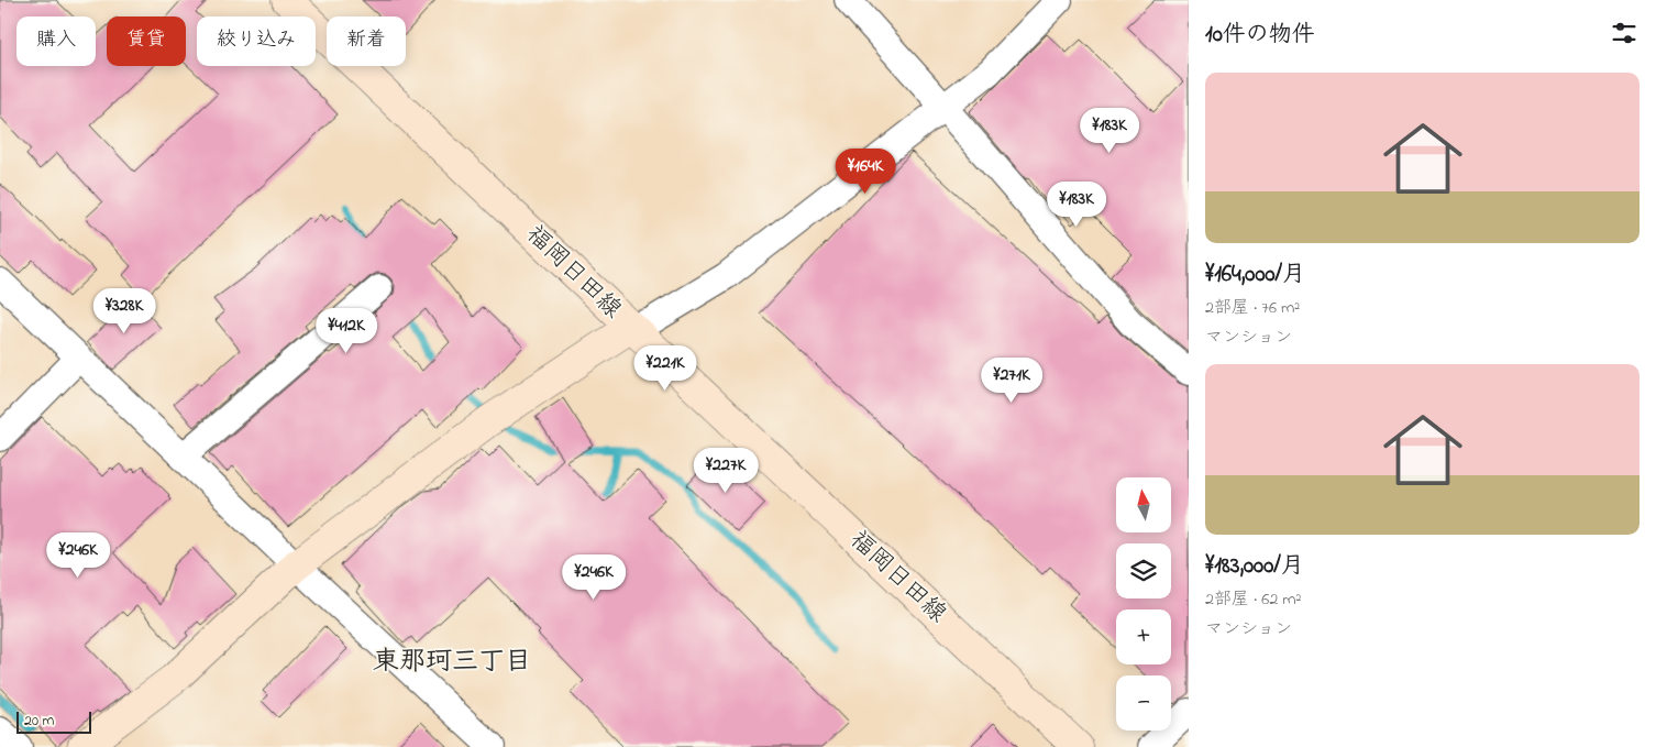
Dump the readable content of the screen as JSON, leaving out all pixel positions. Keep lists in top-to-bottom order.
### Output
{
  "streets": {
    "main road": ["福岡日田線"]
  },
  "districts": ["東那珂三丁目"],
  "scale_bar": "20 m",
  "north": "top",
  "page": {
    "heading": "10件の物件",
    "chip": [
      "購入",
      "賃貸",
      "絞り込み",
      "新着"
    ],
    "list": [
      {
        "name": "¥164,000/月",
        "note": "2部屋 · 76 m² · マンション"
      },
      {
        "name": "¥183,000/月",
        "note": "2部屋 · 62 m² · マンション"
      }
    ],
    "price": [
      "¥183K",
      "¥164K",
      "¥183K",
      "¥328K",
      "¥412K",
      "¥221K",
      "¥271K",
      "¥227K",
      "¥246K",
      "¥246K"
    ],
    "map_buttons": ["+", "−"],
    "scale": "20 m"
  }
}
